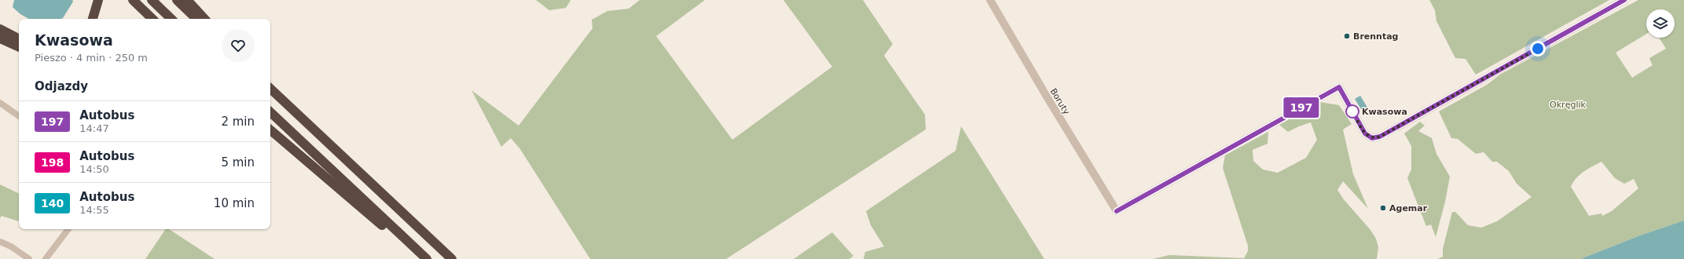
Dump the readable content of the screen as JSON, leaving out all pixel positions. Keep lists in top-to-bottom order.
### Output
{
  "streets": {
    "street": ["Boruty"]
  },
  "parks": ["Okręglik"],
  "places": ["Brenntag", "Kwasowa", "Agemar"],
  "lines": ["bus line 197"],
  "page": {
    "on_map": "197",
    "heading": [
      ["Kwasowa", "Pieszo · 4 min · 250 m"],
      "Odjazdy"
    ],
    "list": [
      {
        "mark": "197",
        "name": "Autobus",
        "note": "14:47",
        "value": "2 min"
      },
      {
        "mark": "198",
        "name": "Autobus",
        "note": "14:50",
        "value": "5 min"
      },
      {
        "mark": "140",
        "name": "Autobus",
        "note": "14:55",
        "value": "10 min"
      }
    ]
  }
}
